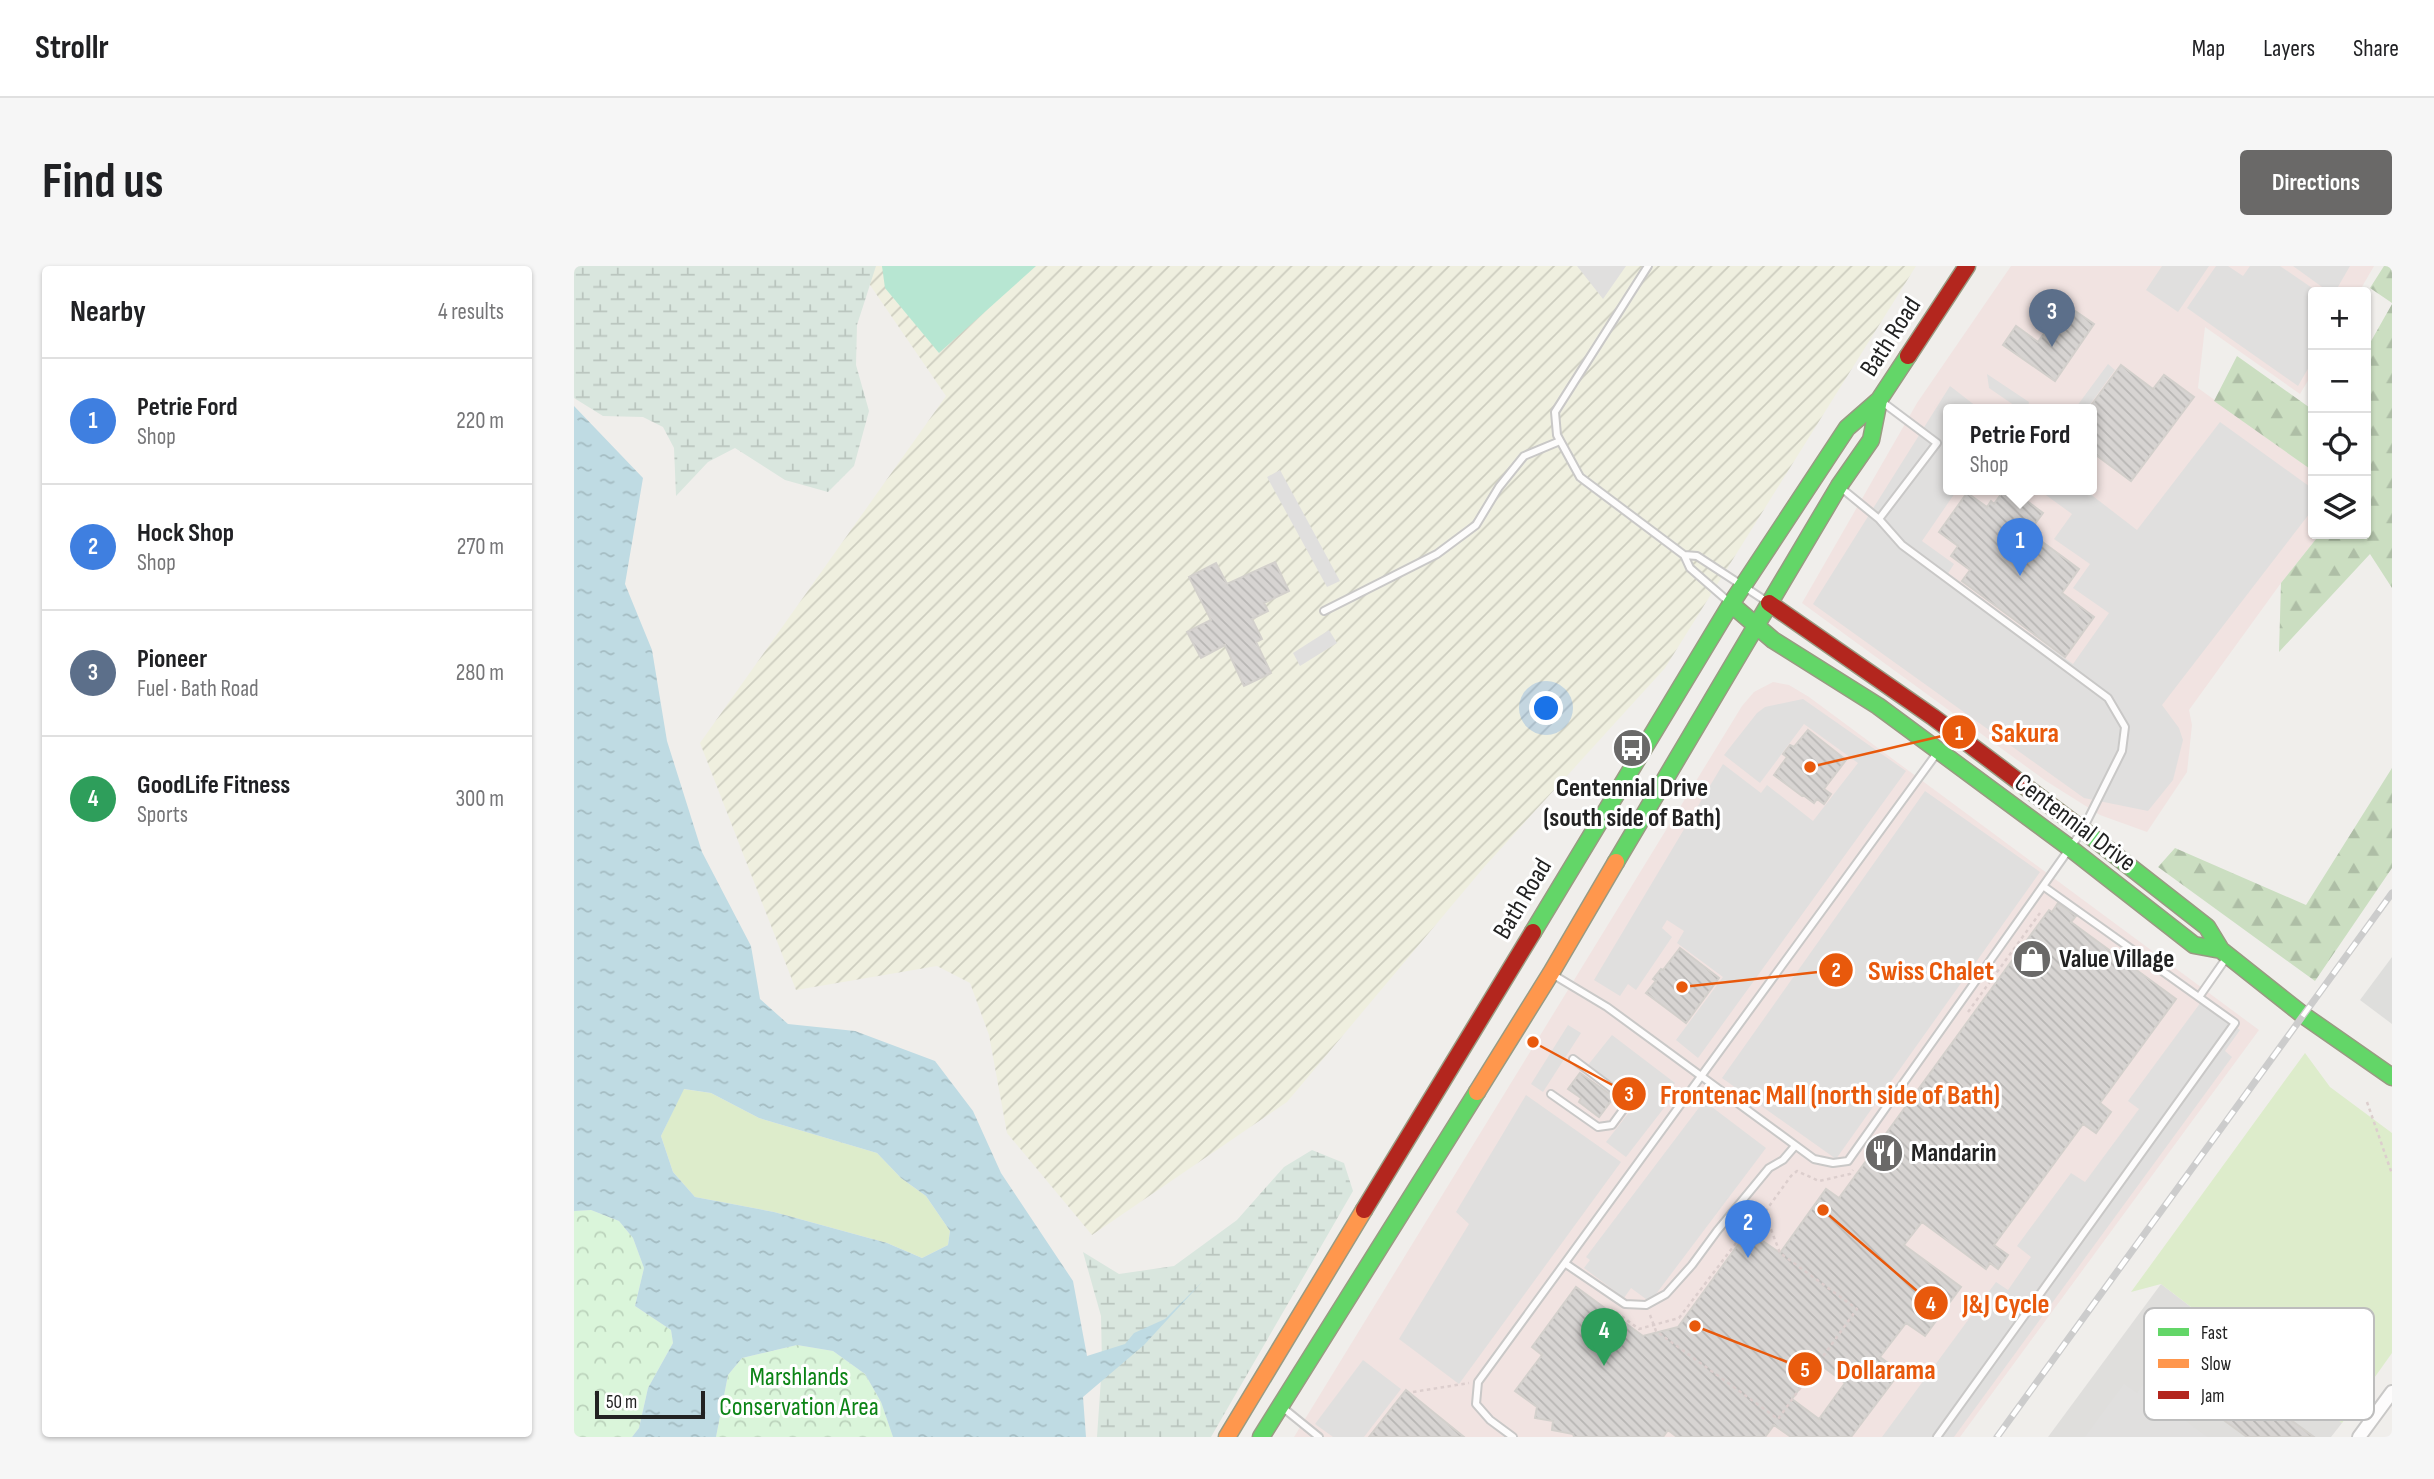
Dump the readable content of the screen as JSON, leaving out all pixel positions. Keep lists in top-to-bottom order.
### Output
{
  "streets": {
    "main road": ["Bath Road", "Centennial Drive"]
  },
  "crossings": [
    ["Bath Road", "Centennial Drive"]
  ],
  "parks": ["Marshlands Conservation Area"],
  "places": {
    "bus stop": ["Centennial Drive (south side of Bath)"],
    "other": [
      "Sakura",
      "Swiss Chalet",
      "Frontenac Mall (north side of Bath)",
      "J&J Cycle",
      "Dollarama"
    ],
    "shop": ["Value Village"],
    "restaurant": ["Mandarin"]
  },
  "legend": ["Fast", "Slow", "Jam"],
  "scale_bar": "50 m",
  "page": {
    "header": "Strollr",
    "nav": ["Map", "Layers", "Share"],
    "buttons": "Directions",
    "title": "Find us",
    "heading": ["Nearby", "4 results"],
    "map_buttons": ["+", "−"],
    "pins": [
      "3",
      "1",
      "2",
      "4"
    ],
    "list": [
      {
        "mark": "1",
        "name": "Petrie Ford",
        "note": "Shop",
        "value": "220 m"
      },
      {
        "mark": "2",
        "name": "Hock Shop",
        "note": "Shop",
        "value": "270 m"
      },
      {
        "mark": "3",
        "name": "Pioneer",
        "note": "Fuel · Bath Road",
        "value": "280 m"
      },
      {
        "mark": "4",
        "name": "GoodLife Fitness",
        "note": "Sports",
        "value": "300 m"
      }
    ],
    "popup": ["Petrie Ford", "Shop"],
    "scale": "50 m"
  }
}
